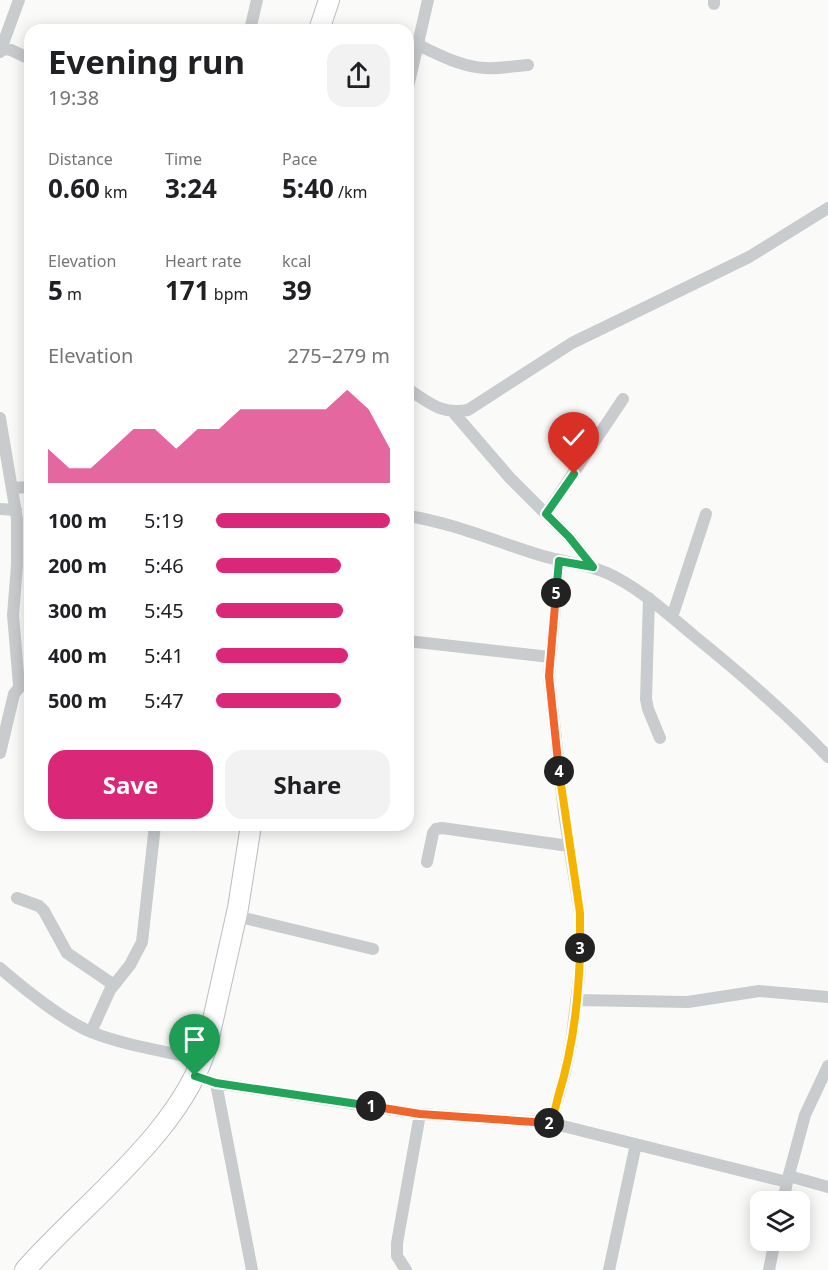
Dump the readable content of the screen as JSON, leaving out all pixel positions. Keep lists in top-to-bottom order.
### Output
{
  "page": {
    "heading": ["Evening run", "19:38"],
    "stats": [
      ["Distance", "0.60 km"],
      ["Time", "3:24"],
      ["Pace", "5:40 /km"],
      ["Elevation", "5 m"],
      ["Heart rate", "171 bpm"],
      ["kcal", "39"]
    ],
    "chart": ["Elevation", "275–279 m"],
    "list": [
      {
        "name": "100 m",
        "note": "5:19"
      },
      {
        "name": "200 m",
        "note": "5:46"
      },
      {
        "name": "300 m",
        "note": "5:45"
      },
      {
        "name": "400 m",
        "note": "5:41"
      },
      {
        "name": "500 m",
        "note": "5:47"
      }
    ],
    "pins": [
      "5",
      "4",
      "3",
      "1",
      "2"
    ],
    "buttons": ["Save", "Share"]
  }
}
